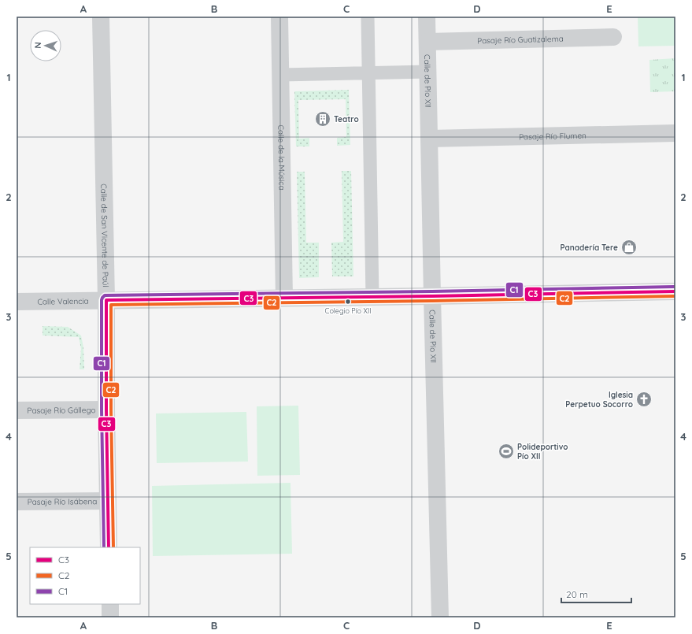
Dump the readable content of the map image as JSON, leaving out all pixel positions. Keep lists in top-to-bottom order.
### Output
{
  "streets": {
    "street": [
      "Pasaje Río Guatizalema",
      "Calle de Pío XII",
      "Pasaje Río Flumen",
      "Calle de la Música",
      "Calle de San Vicente de Paúl",
      "Calle Valencia",
      "Pasaje Río Gállego",
      "Pasaje Río Isábena"
    ]
  },
  "crossings": [
    ["Pasaje Río Guatizalema", "Calle de Pío XII"],
    ["Calle de Pío XII", "Pasaje Río Flumen"],
    ["Calle de Pío XII", "Calle Valencia"],
    ["Calle de la Música", "Calle Valencia"],
    ["Calle de San Vicente de Paúl", "Calle Valencia"],
    ["Calle de San Vicente de Paúl", "Pasaje Río Gállego"],
    ["Calle de San Vicente de Paúl", "Pasaje Río Isábena"]
  ],
  "places": {
    "building": ["Teatro"],
    "shop": ["Panadería Tere"],
    "other": ["Colegio Pío XII"],
    "church": ["Iglesia Perpetuo Socorro"],
    "sports": ["Polideportivo Pío XII"]
  },
  "lines": ["transit line C1", "transit line C3", "transit line C2"],
  "legend": ["C3", "C2", "C1"],
  "scale_bar": "20 m",
  "north": "left",
  "grid": {
    "columns": [
      "A",
      "B",
      "C",
      "D",
      "E"
    ],
    "rows": [
      "1",
      "2",
      "3",
      "4",
      "5"
    ]
  }
}
